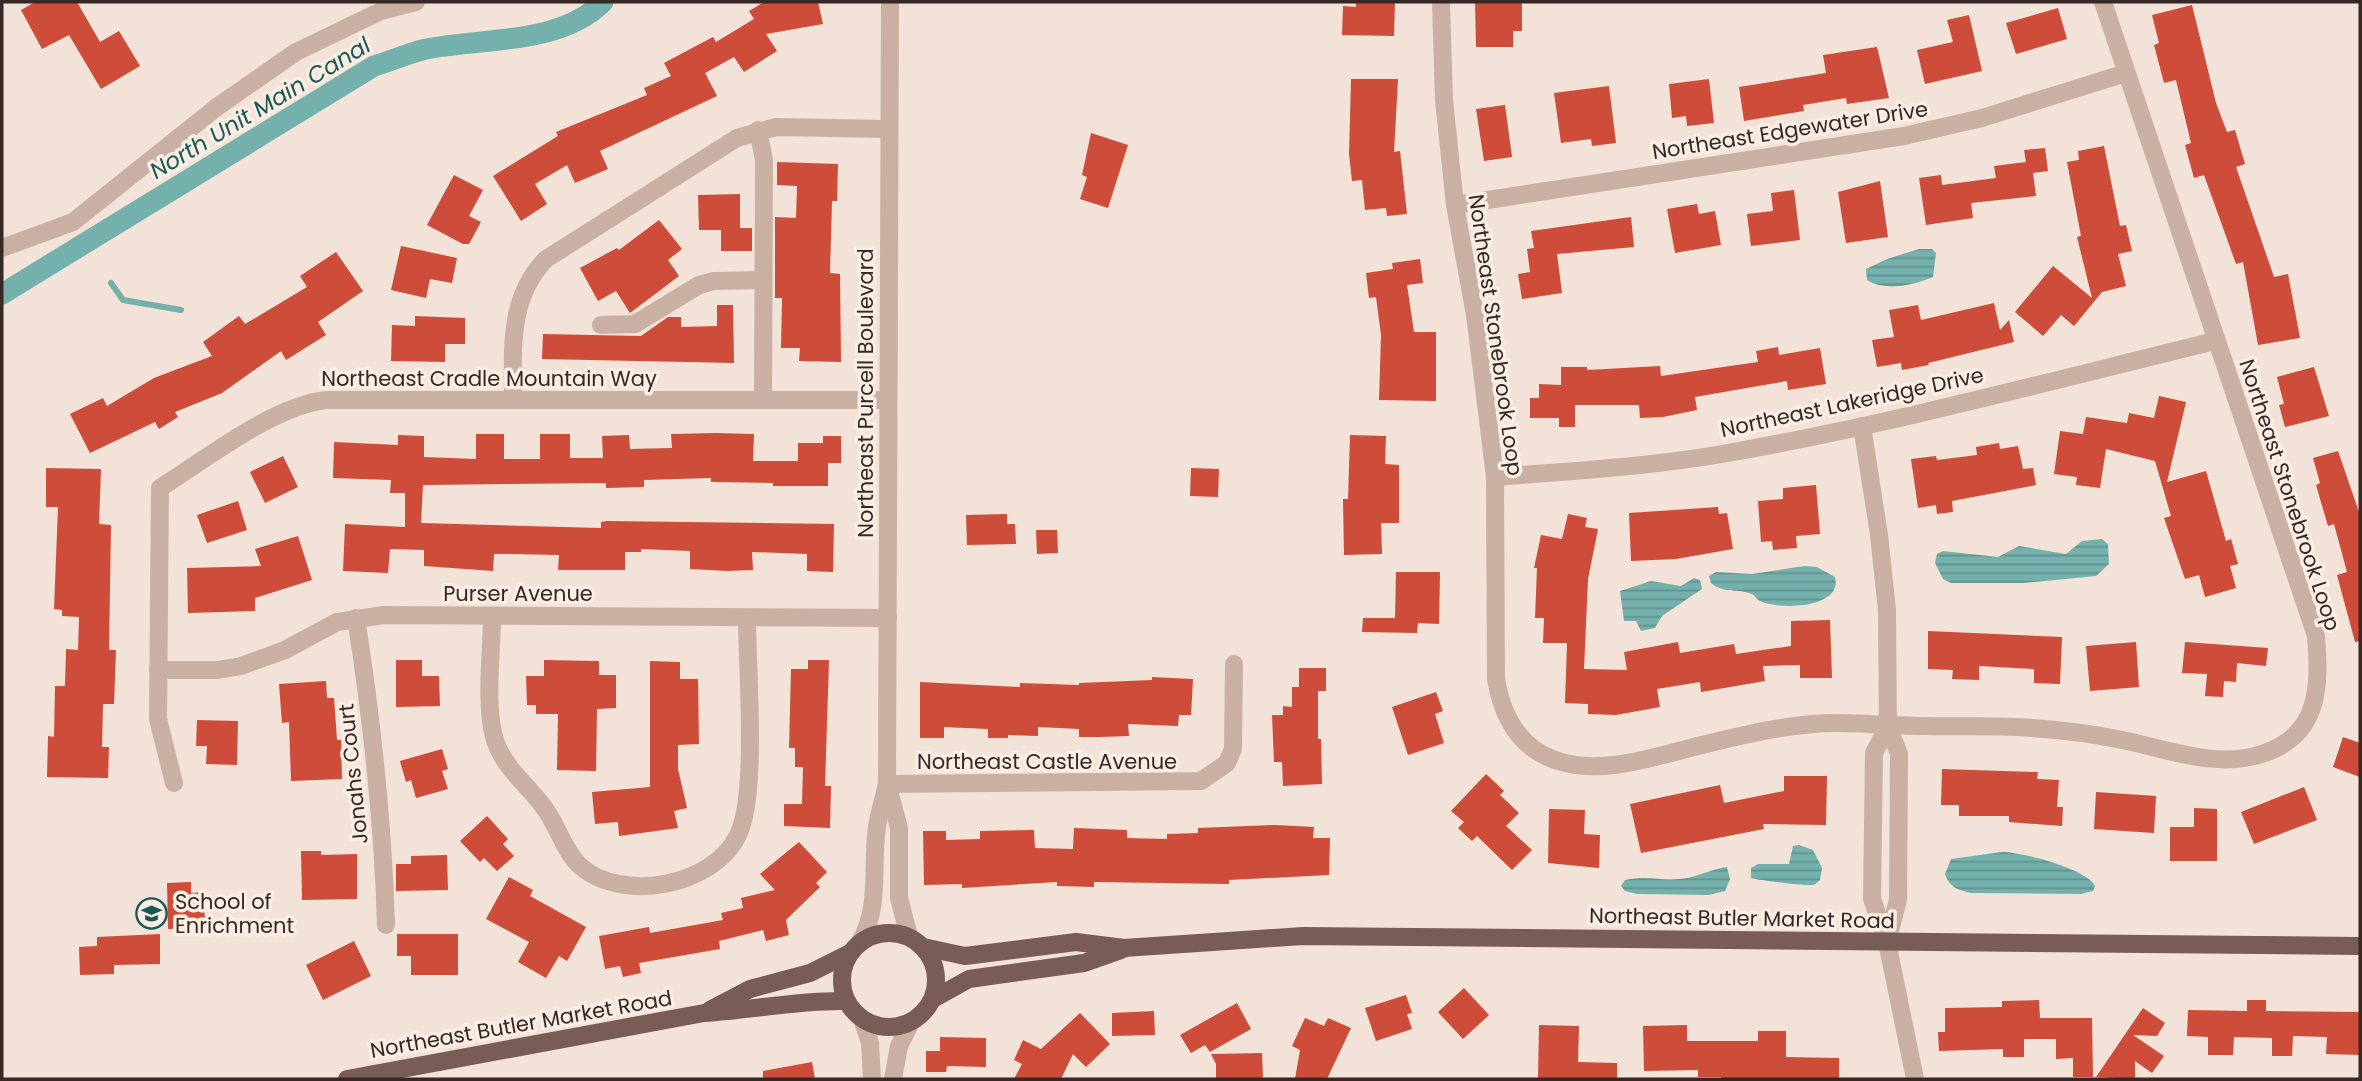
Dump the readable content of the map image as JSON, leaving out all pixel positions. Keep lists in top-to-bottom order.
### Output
{
  "streets": {
    "main road": ["Northeast Butler Market Road"],
    "street": [
      "Northeast Edgewater Drive",
      "Northeast Stonebrook Loop",
      "Northeast Cradle Mountain Way",
      "Northeast Purcell Boulevard",
      "Northeast Lakeridge Drive",
      "Purser Avenue",
      "Northeast Castle Avenue",
      "Jonahs Court"
    ]
  },
  "crossings": [
    ["Northeast Edgewater Drive", "Northeast Stonebrook Loop"],
    ["Northeast Stonebrook Loop", "Northeast Lakeridge Drive"],
    ["Northeast Cradle Mountain Way", "Northeast Purcell Boulevard"],
    ["Northeast Cradle Mountain Way", "Purser Avenue"],
    ["Northeast Purcell Boulevard", "Purser Avenue"],
    ["Northeast Purcell Boulevard", "Northeast Castle Avenue"],
    ["Northeast Purcell Boulevard", "Northeast Butler Market Road"],
    ["Purser Avenue", "Jonahs Court"]
  ],
  "water": ["North Unit Main Canal"],
  "places": {
    "school or university": ["School of Enrichment"]
  }
}
